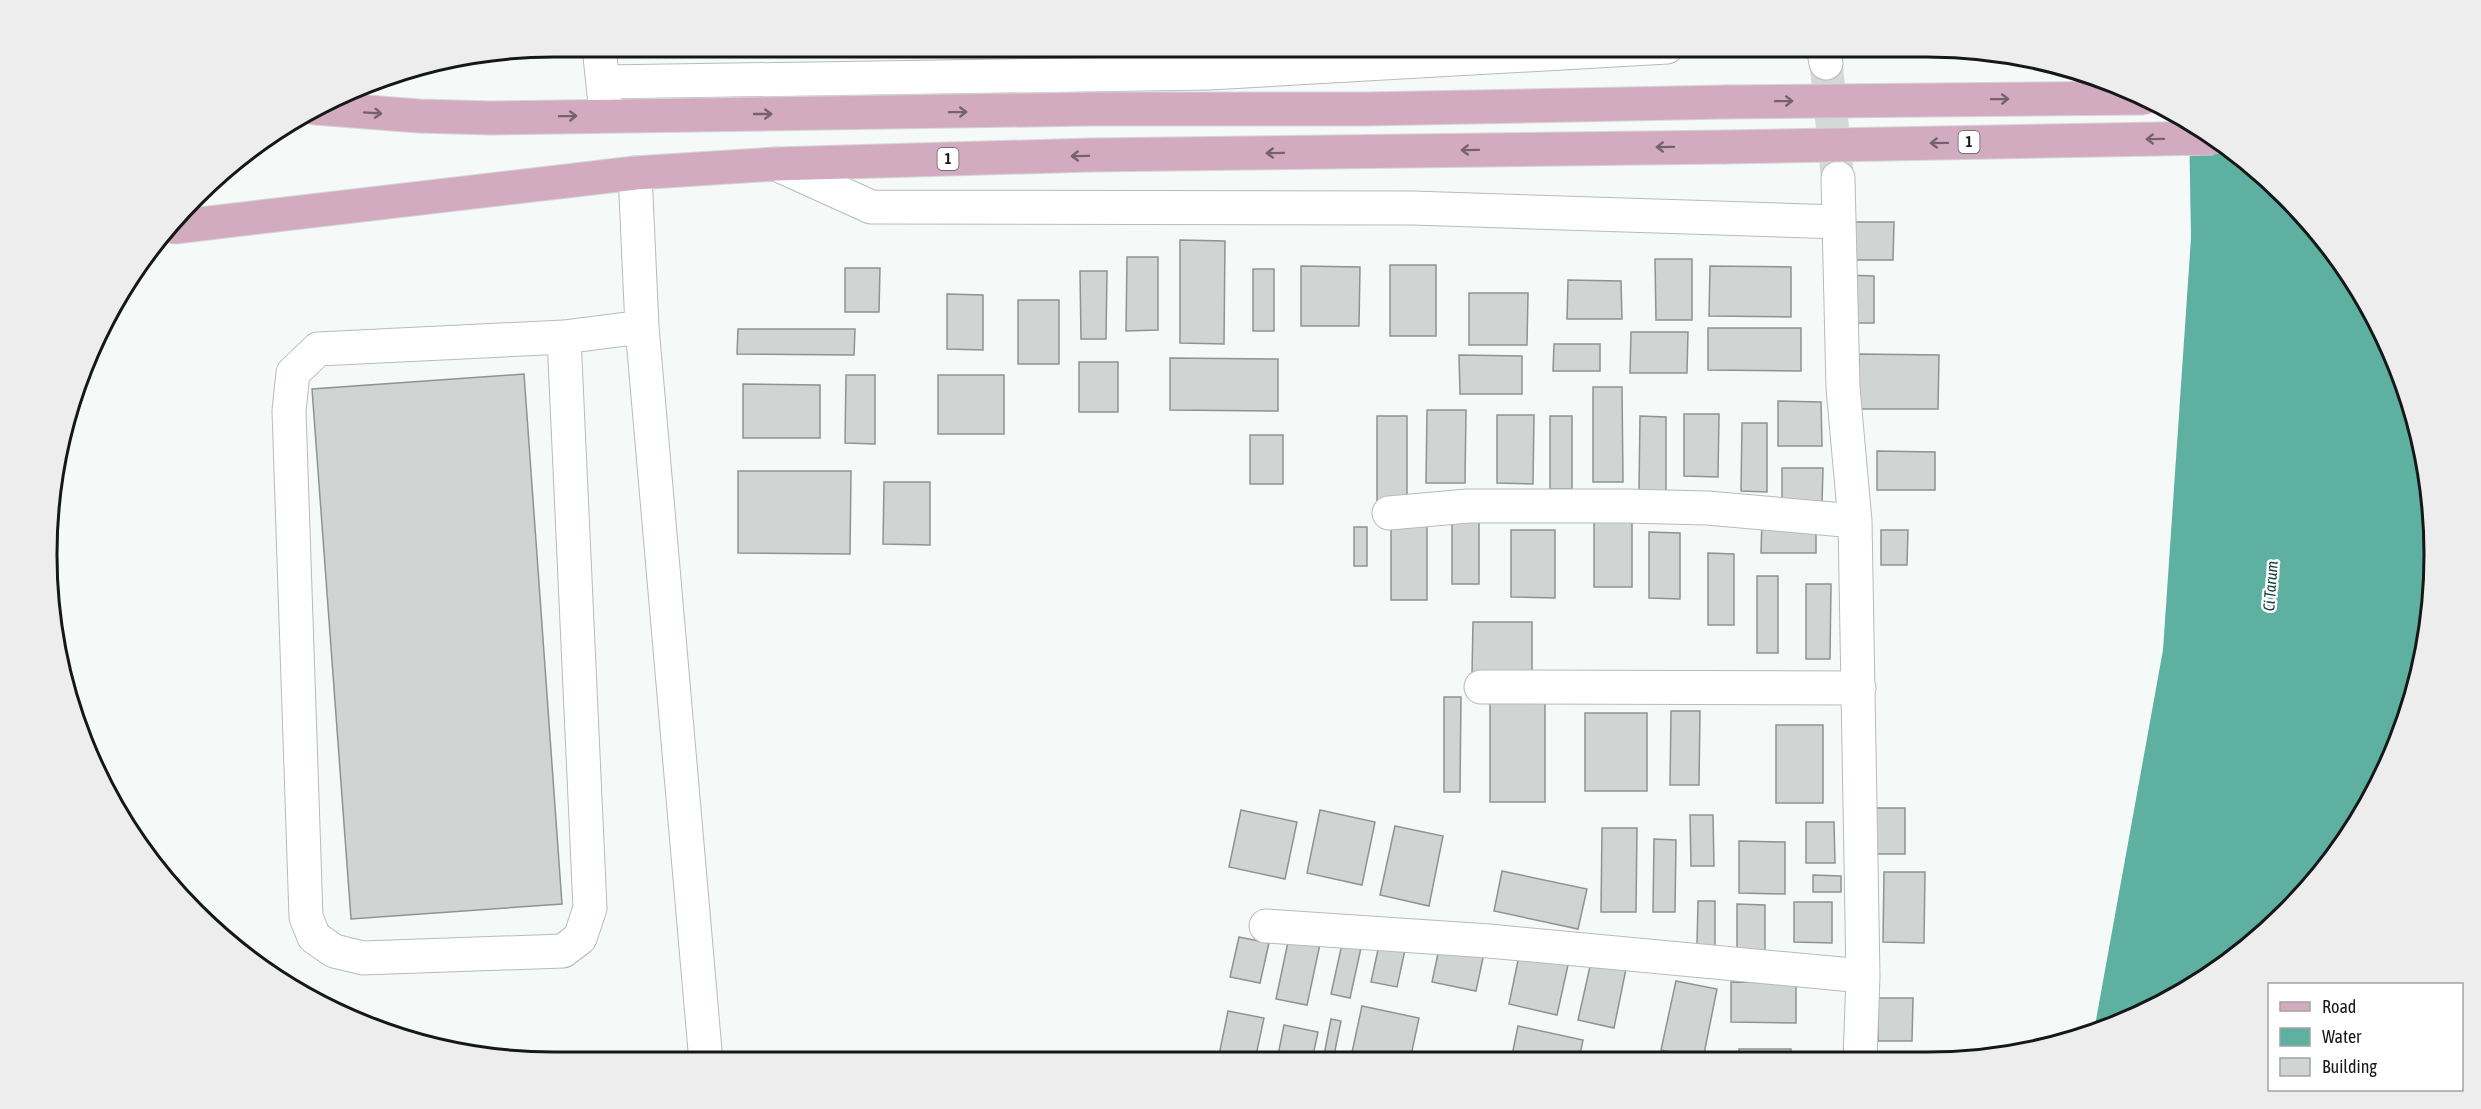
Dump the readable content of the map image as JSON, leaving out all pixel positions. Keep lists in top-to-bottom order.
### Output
{
  "streets": {
    "main road": ["1"]
  },
  "water": ["Ci Tarum"],
  "legend": ["Road", "Water", "Building"]
}
